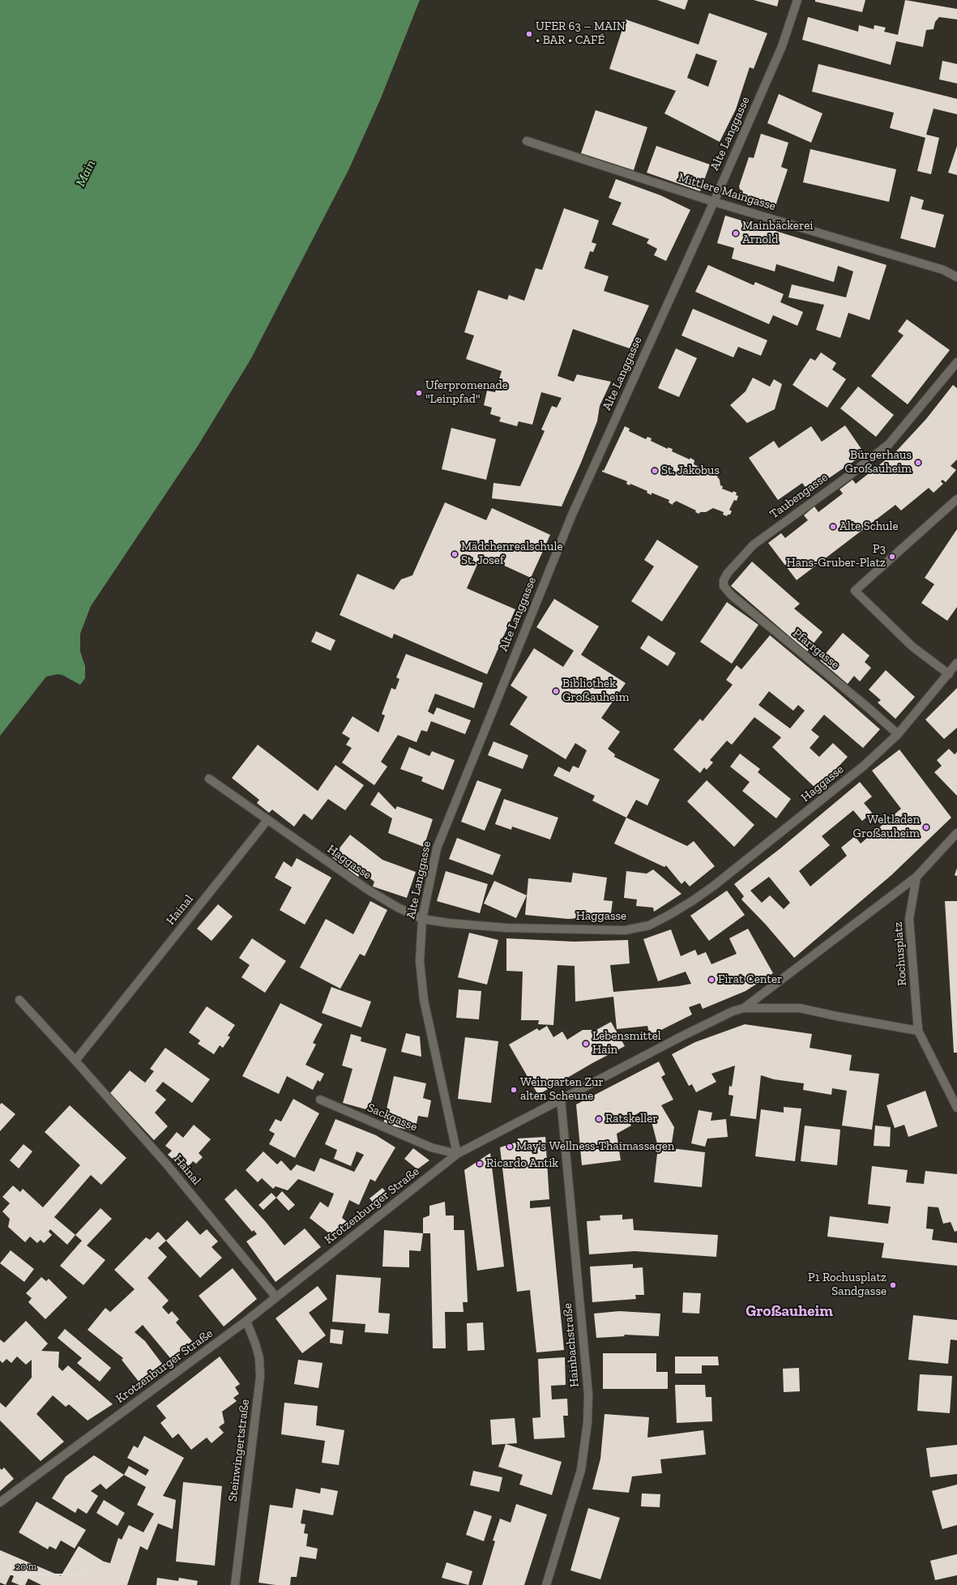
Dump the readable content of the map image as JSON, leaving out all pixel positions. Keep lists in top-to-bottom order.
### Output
{
  "streets": {
    "street": [
      "Alte Langgasse",
      "Mittlere Maingasse",
      "Taubengasse",
      "Pfarrgasse",
      "Haggasse",
      "Hainal",
      "Rochusplatz",
      "Sackgasse",
      "Krotzenburger Straße",
      "Hainbachstraße",
      "Steinwingertstraße"
    ]
  },
  "crossings": [
    ["Alte Langgasse", "Mittlere Maingasse"],
    ["Alte Langgasse", "Haggasse"],
    ["Alte Langgasse", "Sackgasse"],
    ["Alte Langgasse", "Krotzenburger Straße"],
    ["Taubengasse", "Pfarrgasse"],
    ["Pfarrgasse", "Haggasse"],
    ["Haggasse", "Hainal"],
    ["Hainal", "Krotzenburger Straße"],
    ["Rochusplatz", "Krotzenburger Straße"],
    ["Sackgasse", "Krotzenburger Straße"],
    ["Krotzenburger Straße", "Hainbachstraße"],
    ["Krotzenburger Straße", "Steinwingertstraße"]
  ],
  "districts": ["Großauheim"],
  "water": ["Main"],
  "places": [
    "UFER 63 – MAIN • BAR • CAFÉ",
    "Mainbäckerei Arnold",
    "Uferpromenade \"Leinpfad\"",
    "Bürgerhaus Großauheim",
    "St. Jakobus",
    "Alte Schule",
    "Mädchenrealschule St. Josef",
    "P3 Hans-Gruber-Platz",
    "Bibliothek Großauheim",
    "Weltladen Großauheim",
    "Firat Center",
    "Lebensmittel Hain",
    "Weingarten Zur alten Scheune",
    "Ratskeller",
    "May's Wellness-Thaimassagen",
    "Ricardo Antik",
    "P1 Rochusplatz Sandgasse"
  ],
  "scale_bar": "20 m"
}
